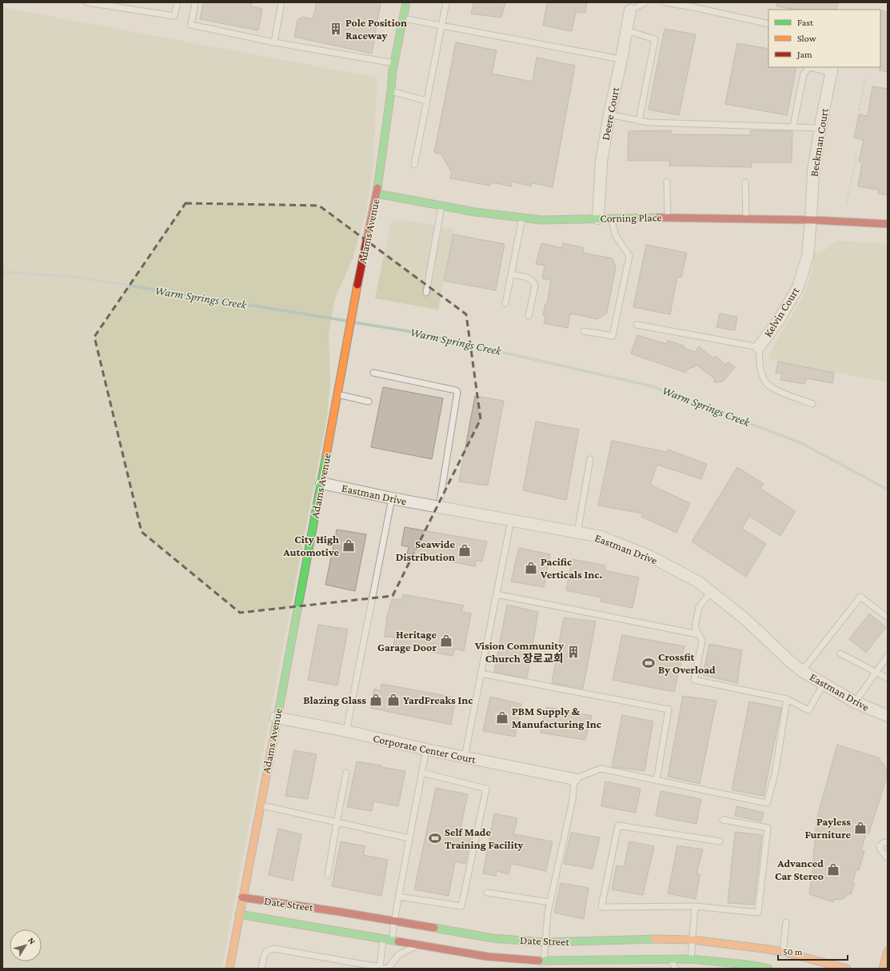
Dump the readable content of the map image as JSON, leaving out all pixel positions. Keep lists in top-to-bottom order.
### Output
{
  "streets": {
    "street": [
      "Deere Court",
      "Beckman Court",
      "Corning Place",
      "Adams Avenue",
      "Kelvin Court",
      "Eastman Drive",
      "Corporate Center Court",
      "Date Street"
    ]
  },
  "crossings": [
    ["Deere Court", "Corning Place"],
    ["Beckman Court", "Corning Place"],
    ["Beckman Court", "Kelvin Court"],
    ["Corning Place", "Adams Avenue"],
    ["Corning Place", "Kelvin Court"],
    ["Adams Avenue", "Eastman Drive"],
    ["Adams Avenue", "Corporate Center Court"],
    ["Adams Avenue", "Date Street"]
  ],
  "water": ["Warm Springs Creek"],
  "places": {
    "building": ["Pole Position Raceway", "Vision Community Church 장로교회"],
    "shop": [
      "City High Automotive",
      "Seawide Distribution",
      "Pacific Verticals Inc.",
      "Heritage Garage Door",
      "Blazing Glass",
      "YardFreaks Inc",
      "PBM Supply & Manufacturing Inc",
      "Payless Furniture",
      "Advanced Car Stereo"
    ],
    "sports": ["Crossfit By Overload", "Self Made Training Facility"]
  },
  "legend": ["Fast", "Slow", "Jam"],
  "scale_bar": "50 m",
  "north": "top right"
}
